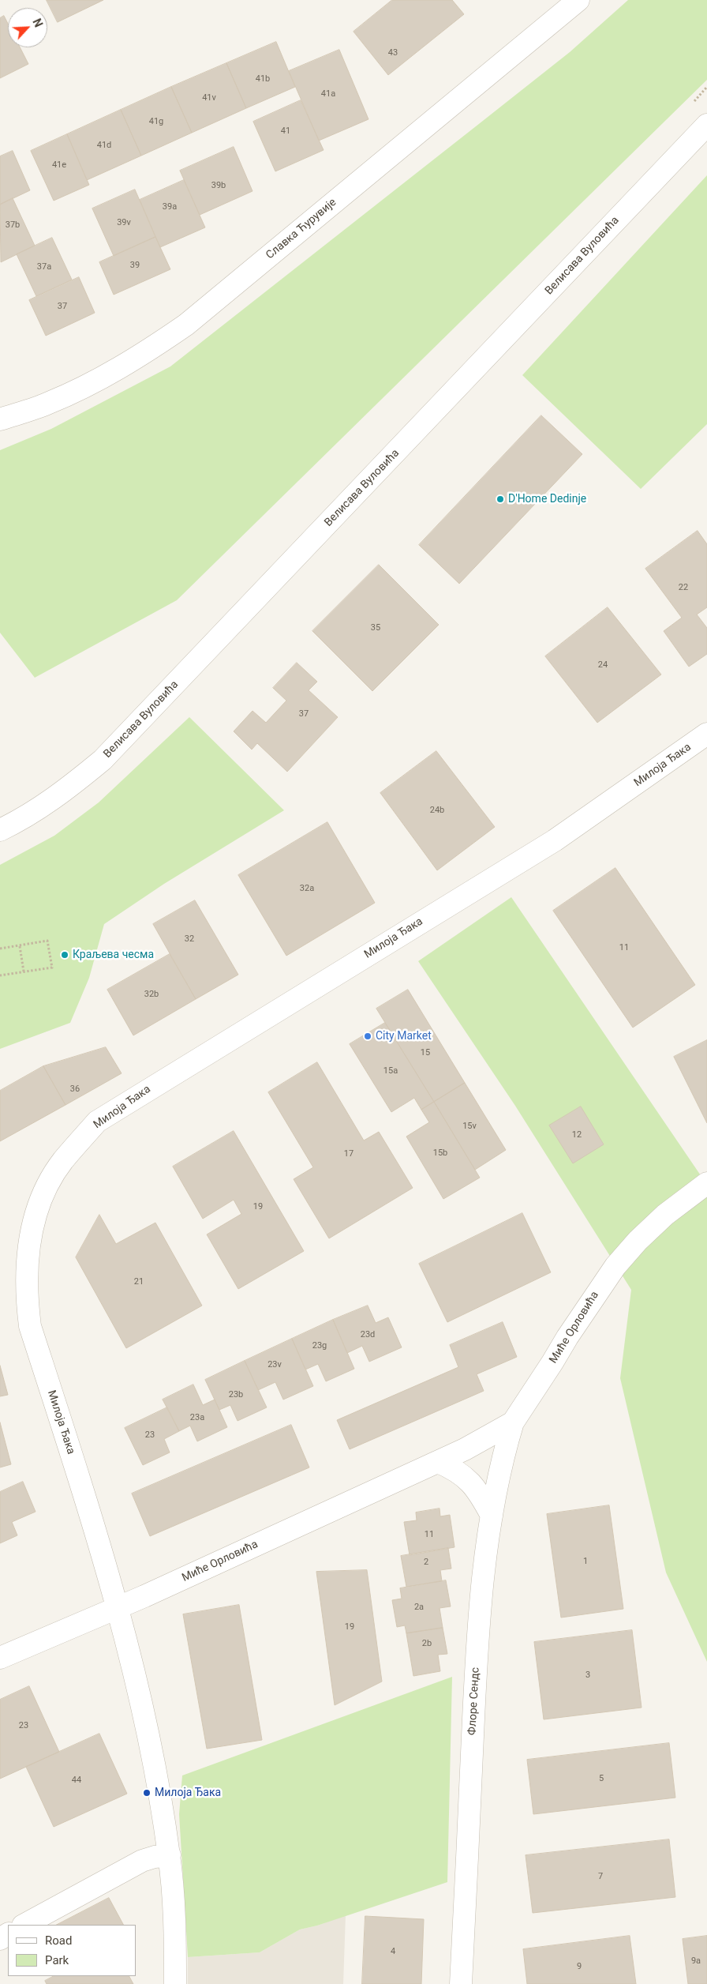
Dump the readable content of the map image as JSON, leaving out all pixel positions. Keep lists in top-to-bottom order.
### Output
{
  "streets": {
    "street": [
      "Славка Ћурувије",
      "Велисава Вуловића",
      "Милоја Ђака",
      "Миће Орловића",
      "Флоре Сендс"
    ]
  },
  "crossings": [
    ["Милоја Ђака", "Миће Орловића"],
    ["Миће Орловића", "Флоре Сендс"]
  ],
  "places": [
    "D'Home Dedinje",
    "Краљева чесма",
    "City Market",
    "Милоја Ђака"
  ],
  "house_numbers": [
    "43",
    "41b",
    "41a",
    "41v",
    "41g",
    "41",
    "41d",
    "41e",
    "39b",
    "39a",
    "39v",
    "37b",
    "39",
    "37a",
    "37",
    "22",
    "35",
    "24",
    "37",
    "24b",
    "32a",
    "32",
    "11",
    "32b",
    "15",
    "15a",
    "36",
    "15v",
    "12",
    "15b",
    "17",
    "19",
    "21",
    "23d",
    "23g",
    "23v",
    "23b",
    "23a",
    "23",
    "11",
    "1",
    "2",
    "2a",
    "19",
    "2b",
    "3",
    "23",
    "5",
    "44",
    "7",
    "4",
    "9a",
    "9"
  ],
  "legend": ["Road", "Park"],
  "north": "top right"
}
